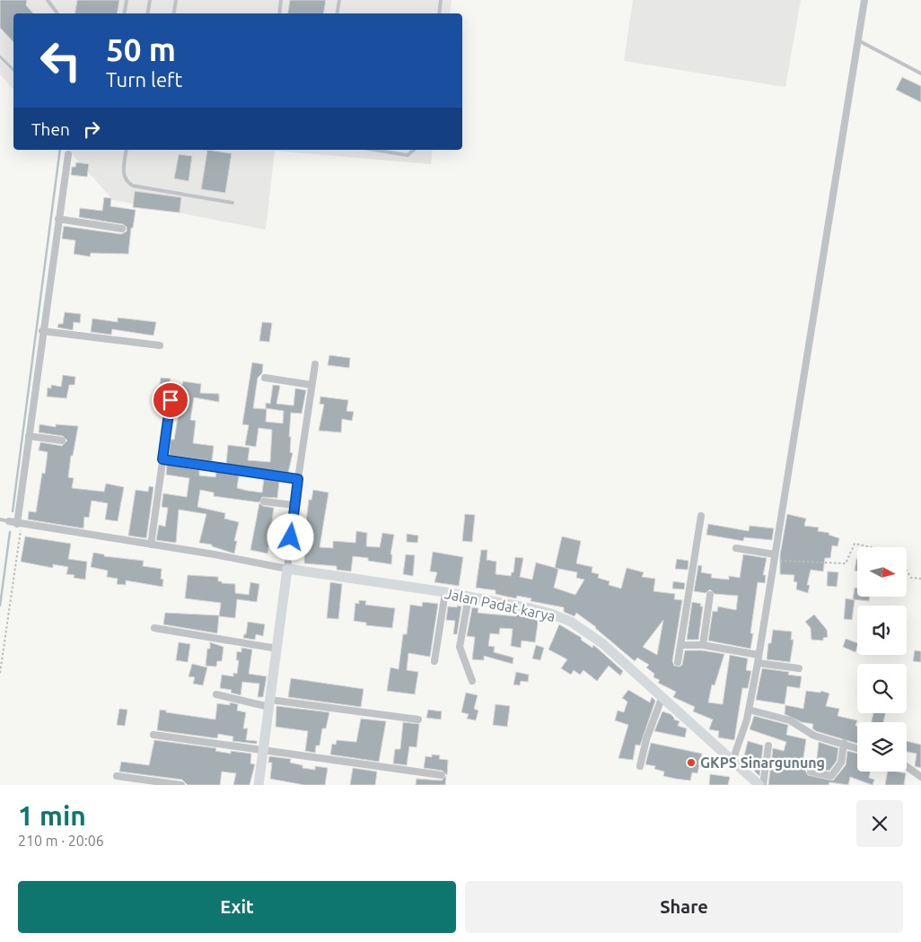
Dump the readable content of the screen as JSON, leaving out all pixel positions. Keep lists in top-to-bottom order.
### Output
{
  "streets": {
    "main road": ["Jalan Padat karya"]
  },
  "places": ["GKPS Sinargunung"],
  "north": "right",
  "page": {
    "turn": ["50 m", "Turn left"],
    "then": "Then",
    "heading": ["1 min", "210 m · 20:06"],
    "buttons": ["Exit", "Share"]
  }
}
